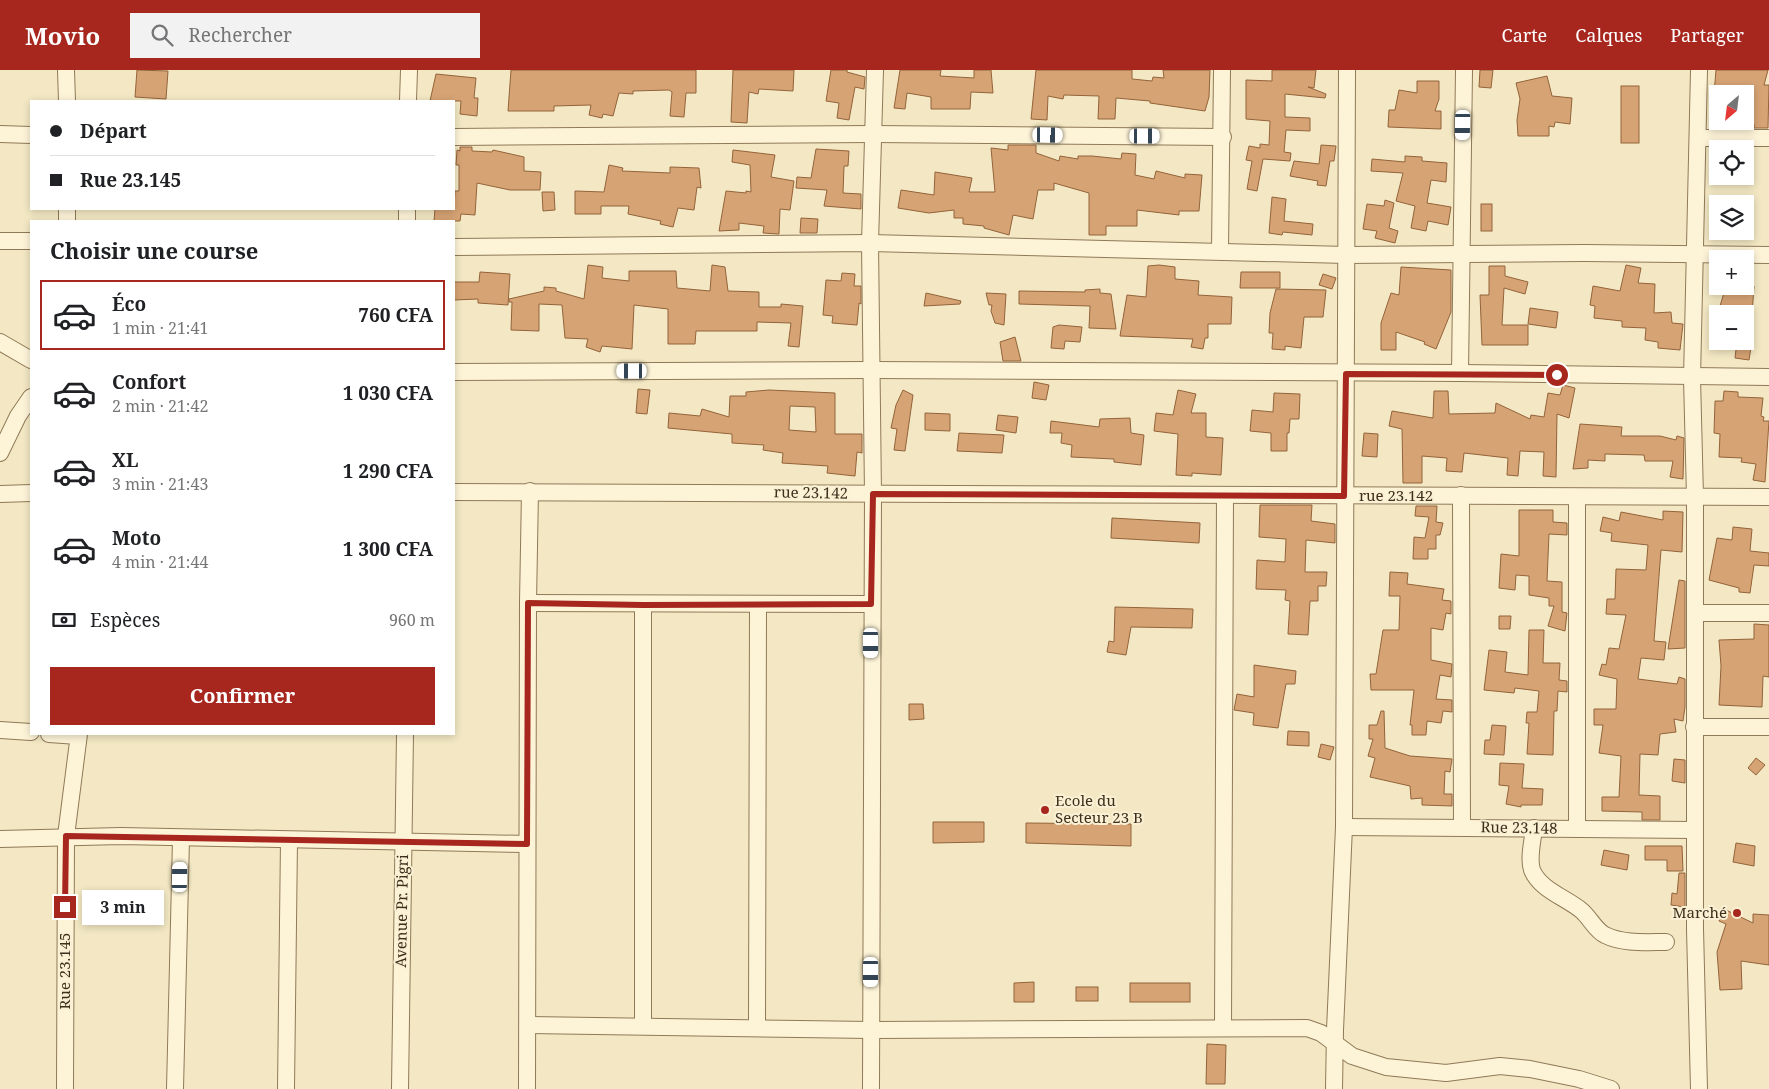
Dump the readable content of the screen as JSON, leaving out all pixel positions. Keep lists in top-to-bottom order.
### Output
{
  "streets": {
    "street": [
      "rue 23.142",
      "Rue 23.148",
      "Avenue Pr. Pigri",
      "Rue 23.145"
    ]
  },
  "places": ["Ecole du Secteur 23 B", "Marché"],
  "north": "bottom left",
  "page": {
    "header": "Movio",
    "search": "Rechercher",
    "nav": ["Carte", "Calques", "Partager"],
    "map_buttons": ["+", "−"],
    "banner": ["Départ", "Rue 23.145"],
    "heading": "Choisir une course",
    "list": [
      {
        "name": "Éco",
        "note": "1 min · 21:41",
        "value": "760 CFA"
      },
      {
        "name": "Confort",
        "note": "2 min · 21:42",
        "value": "1 030 CFA"
      },
      {
        "name": "XL",
        "note": "3 min · 21:43",
        "value": "1 290 CFA"
      },
      {
        "name": "Moto",
        "note": "4 min · 21:44",
        "value": "1 300 CFA"
      }
    ],
    "pay": ["Espèces", "960 m"],
    "buttons": "Confirmer",
    "bubble": "3 min"
  }
}
